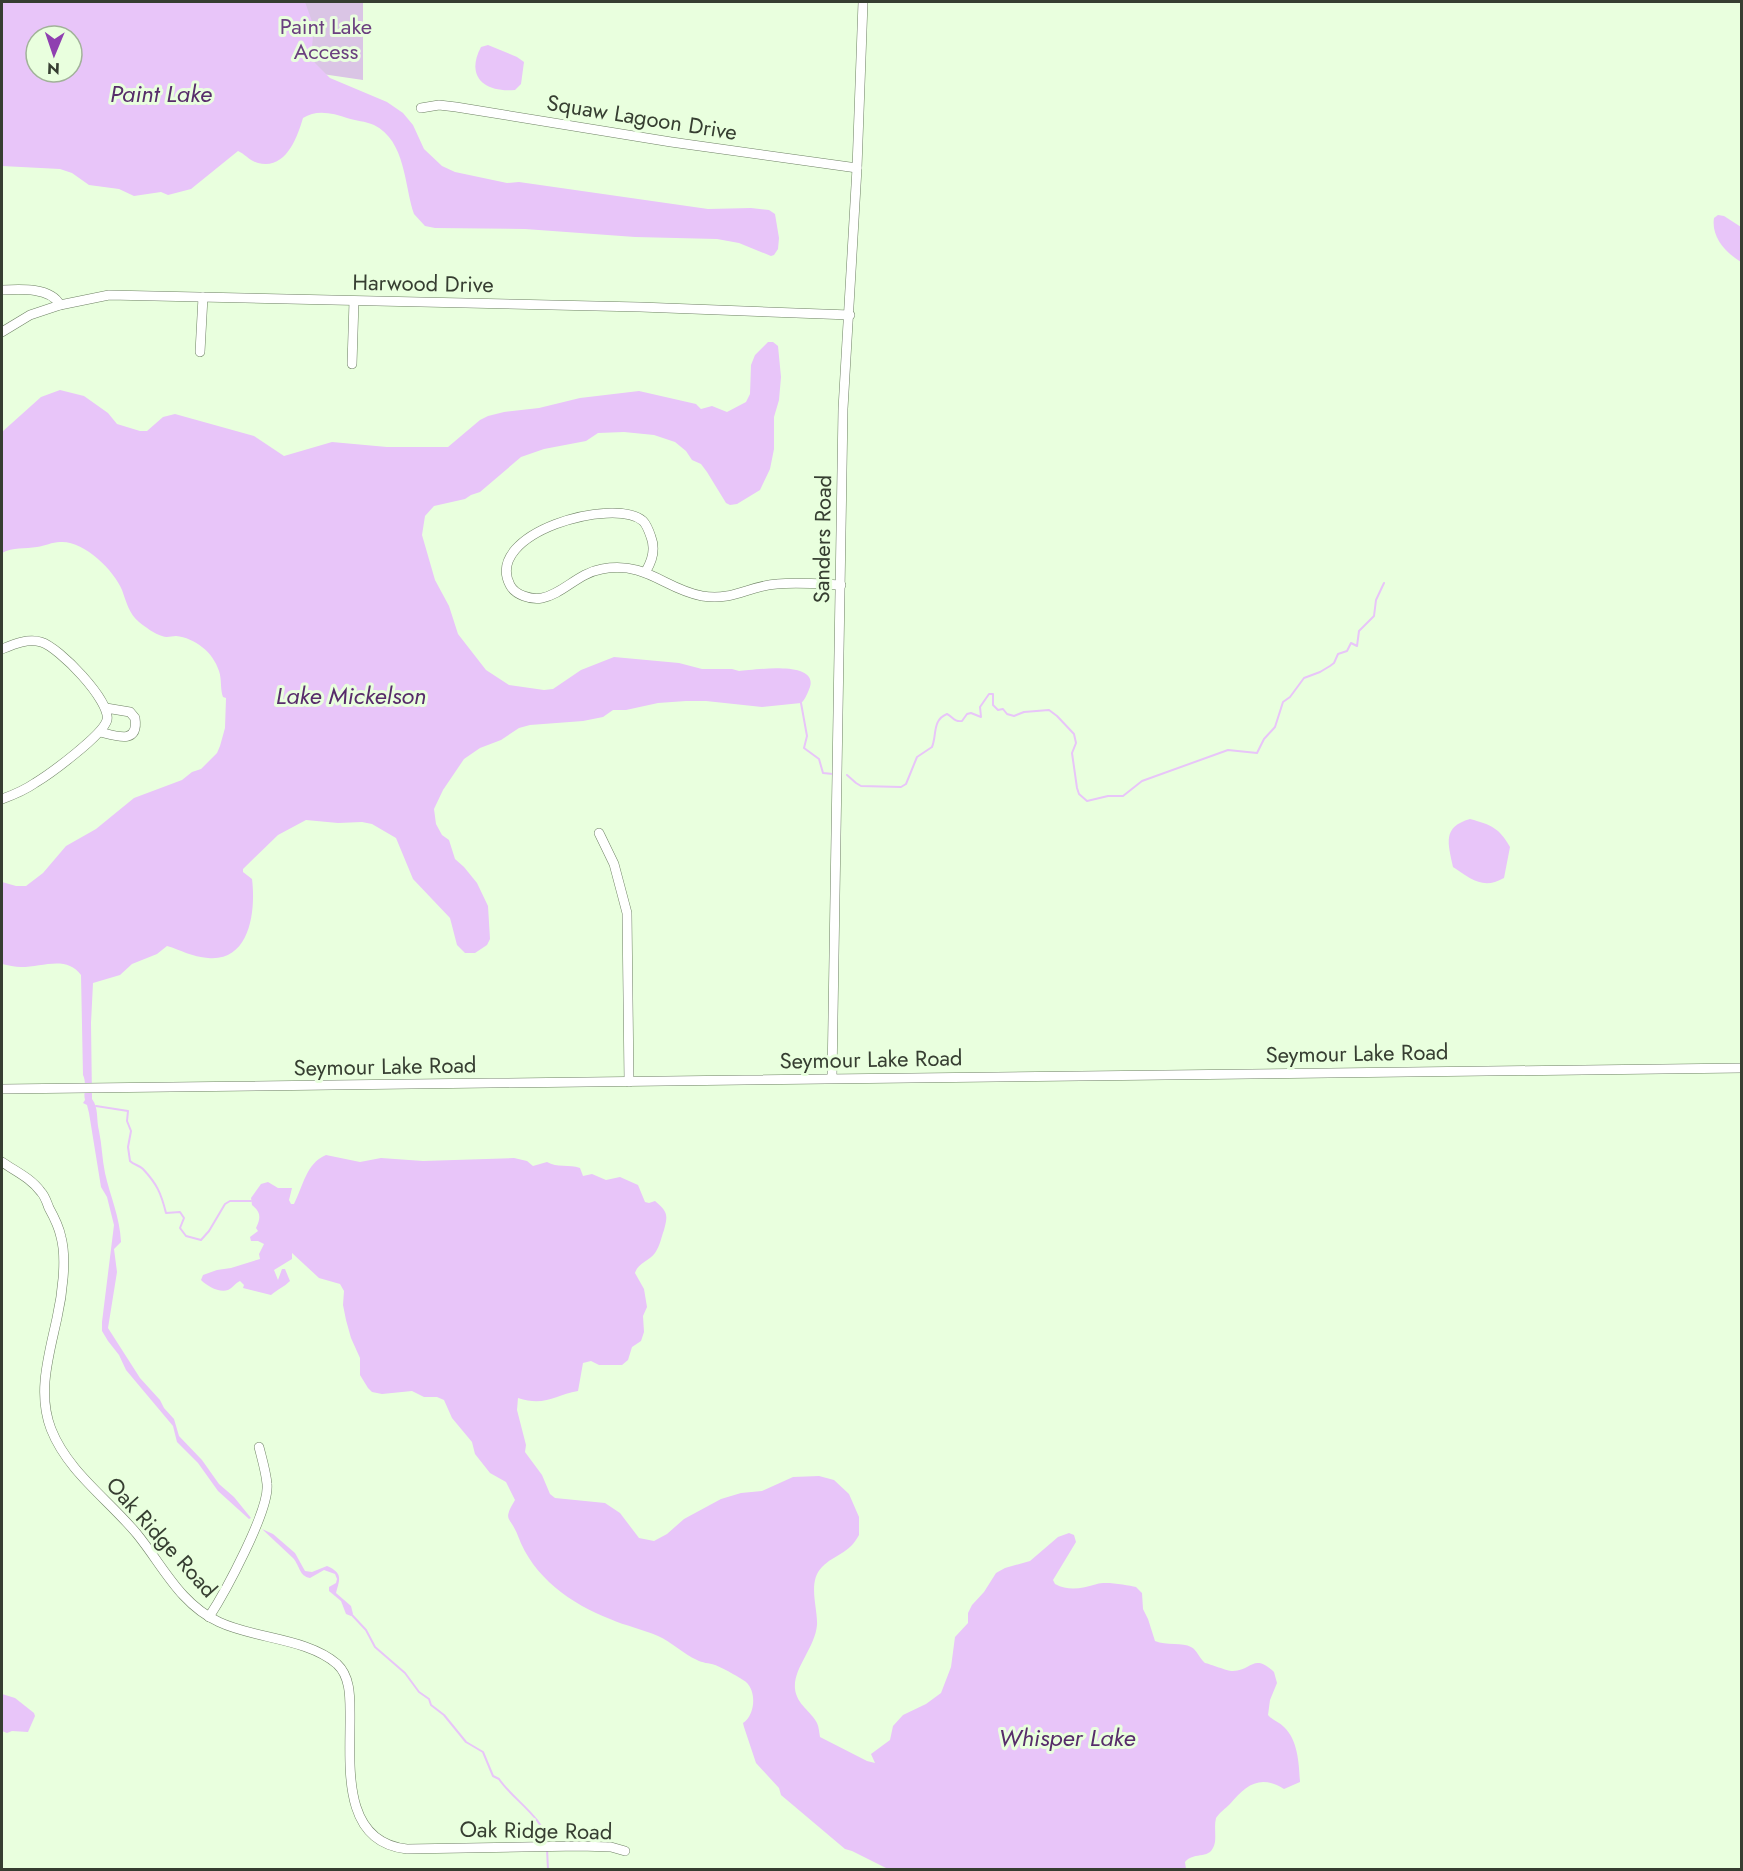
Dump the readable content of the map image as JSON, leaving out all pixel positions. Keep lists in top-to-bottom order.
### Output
{
  "streets": {
    "street": [
      "Squaw Lagoon Drive",
      "Harwood Drive",
      "Sanders Road",
      "Seymour Lake Road",
      "Oak Ridge Road"
    ]
  },
  "crossings": [
    ["Squaw Lagoon Drive", "Sanders Road"],
    ["Harwood Drive", "Sanders Road"],
    ["Sanders Road", "Seymour Lake Road"]
  ],
  "water": ["Paint Lake", "Lake Mickelson", "Whisper Lake"],
  "parks": ["Paint Lake Access"],
  "north": "bottom"
}
